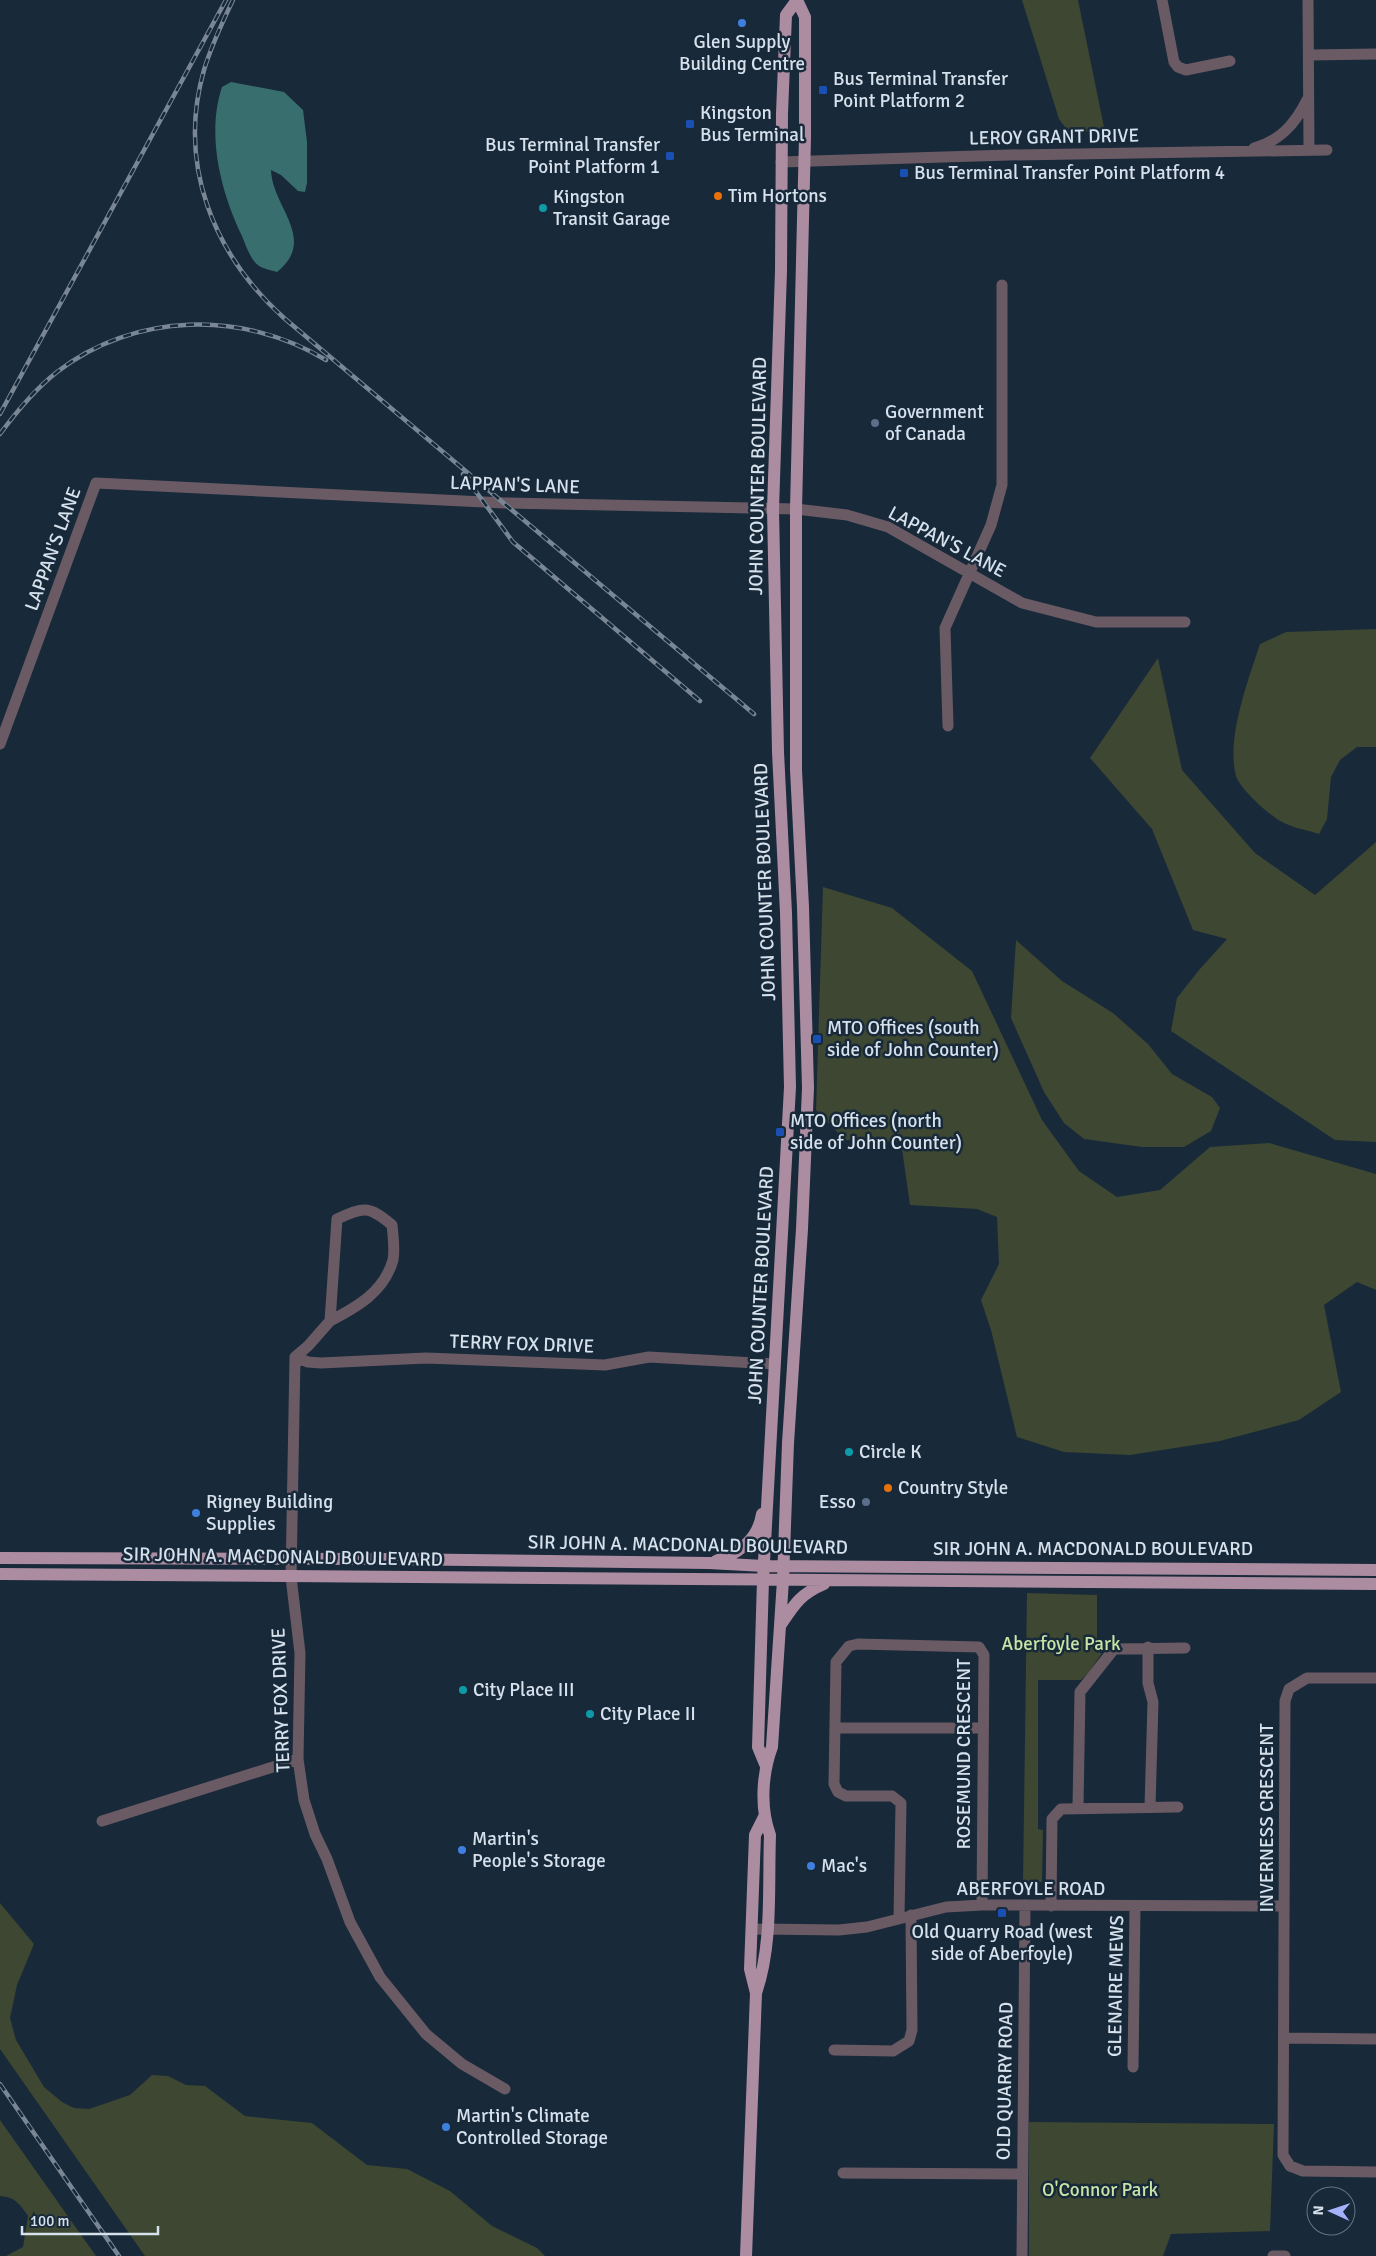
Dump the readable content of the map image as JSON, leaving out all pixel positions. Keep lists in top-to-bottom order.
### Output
{
  "streets": {
    "main road": ["JOHN COUNTER BOULEVARD", "SIR JOHN A. MACDONALD BOULEVARD"],
    "street": [
      "LEROY GRANT DRIVE",
      "LAPPAN'S LANE",
      "TERRY FOX DRIVE",
      "ROSEMUND CRESCENT",
      "INVERNESS CRESCENT",
      "ABERFOYLE ROAD",
      "GLENAIRE MEWS",
      "OLD QUARRY ROAD"
    ]
  },
  "crossings": [
    ["LEROY GRANT DRIVE", "JOHN COUNTER BOULEVARD"],
    ["JOHN COUNTER BOULEVARD", "LAPPAN'S LANE"],
    ["JOHN COUNTER BOULEVARD", "TERRY FOX DRIVE"],
    ["JOHN COUNTER BOULEVARD", "SIR JOHN A. MACDONALD BOULEVARD"],
    ["JOHN COUNTER BOULEVARD", "ABERFOYLE ROAD"],
    ["TERRY FOX DRIVE", "SIR JOHN A. MACDONALD BOULEVARD"],
    ["ROSEMUND CRESCENT", "ABERFOYLE ROAD"],
    ["INVERNESS CRESCENT", "ABERFOYLE ROAD"],
    ["ABERFOYLE ROAD", "GLENAIRE MEWS"],
    ["ABERFOYLE ROAD", "OLD QUARRY ROAD"]
  ],
  "parks": ["Aberfoyle Park", "O'Connor Park"],
  "places": {
    "other": [
      "Glen Supply Building Centre",
      "Tim Hortons",
      "Kingston Transit Garage",
      "Government of Canada",
      "Circle K",
      "Country Style",
      "Esso",
      "Rigney Building Supplies",
      "City Place III",
      "City Place II",
      "Martin's People's Storage",
      "Mac's",
      "Martin's Climate Controlled Storage"
    ],
    "transit": [
      "Bus Terminal Transfer Point Platform 2",
      "Kingston Bus Terminal",
      "Bus Terminal Transfer Point Platform 1",
      "Bus Terminal Transfer Point Platform 4",
      "MTO Offices (south side of John Counter)",
      "MTO Offices (north side of John Counter)",
      "Old Quarry Road (west side of Aberfoyle)"
    ]
  },
  "scale_bar": "100 m",
  "north": "left"
}
